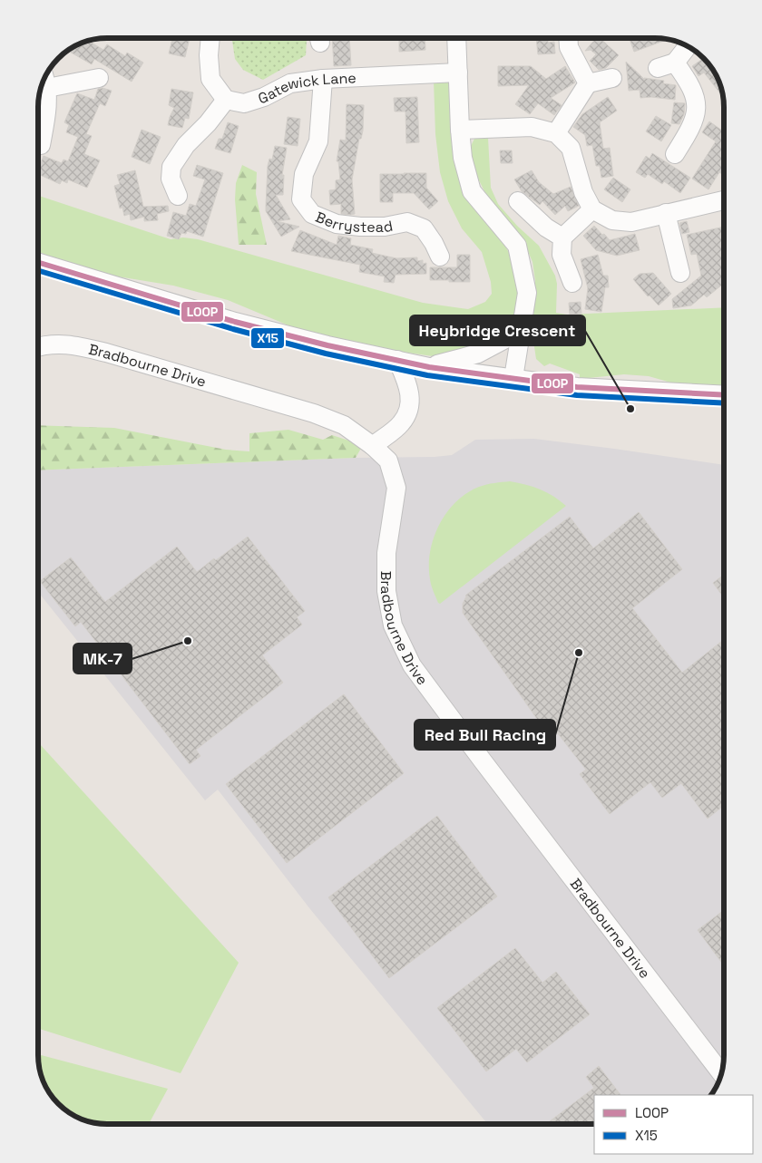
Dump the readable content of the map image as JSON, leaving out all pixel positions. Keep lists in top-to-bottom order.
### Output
{
  "streets": {
    "street": ["Gatewick Lane", "Berrystead", "Bradbourne Drive"]
  },
  "crossings": [
    ["Gatewick Lane", "Berrystead"]
  ],
  "places": ["Heybridge Crescent", "MK-7", "Red Bull Racing"],
  "lines": ["transit line LOOP", "transit line X15"],
  "legend": ["LOOP", "X15"]
}
